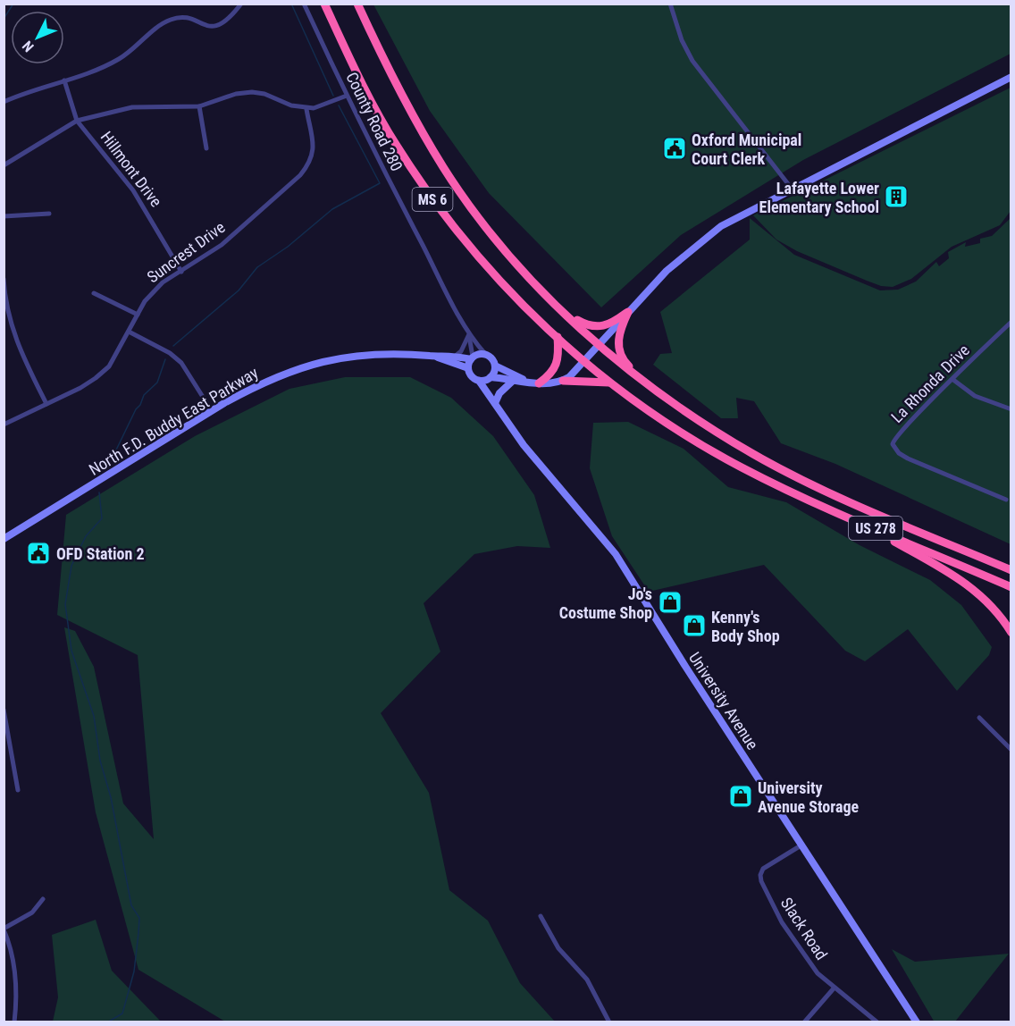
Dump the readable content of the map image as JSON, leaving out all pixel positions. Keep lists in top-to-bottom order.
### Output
{
  "streets": {
    "highway": ["MS 6", "US 278"],
    "main road": ["North F.D. Buddy East Parkway", "University Avenue"],
    "street": [
      "County Road 280",
      "Hillmont Drive",
      "Suncrest Drive",
      "La Rhonda Drive",
      "Slack Road"
    ]
  },
  "crossings": [
    ["Hillmont Drive", "Suncrest Drive"],
    ["MS 6", "US 278"],
    ["North F.D. Buddy East Parkway", "University Avenue"],
    ["University Avenue", "Slack Road"]
  ],
  "places": {
    "public building": ["Oxford Municipal Court Clerk", "OFD Station 2"],
    "building": ["Lafayette Lower Elementary School"],
    "shop": ["Jo's Costume Shop", "Kenny's Body Shop", "University Avenue Storage"]
  },
  "north": "bottom left"
}
